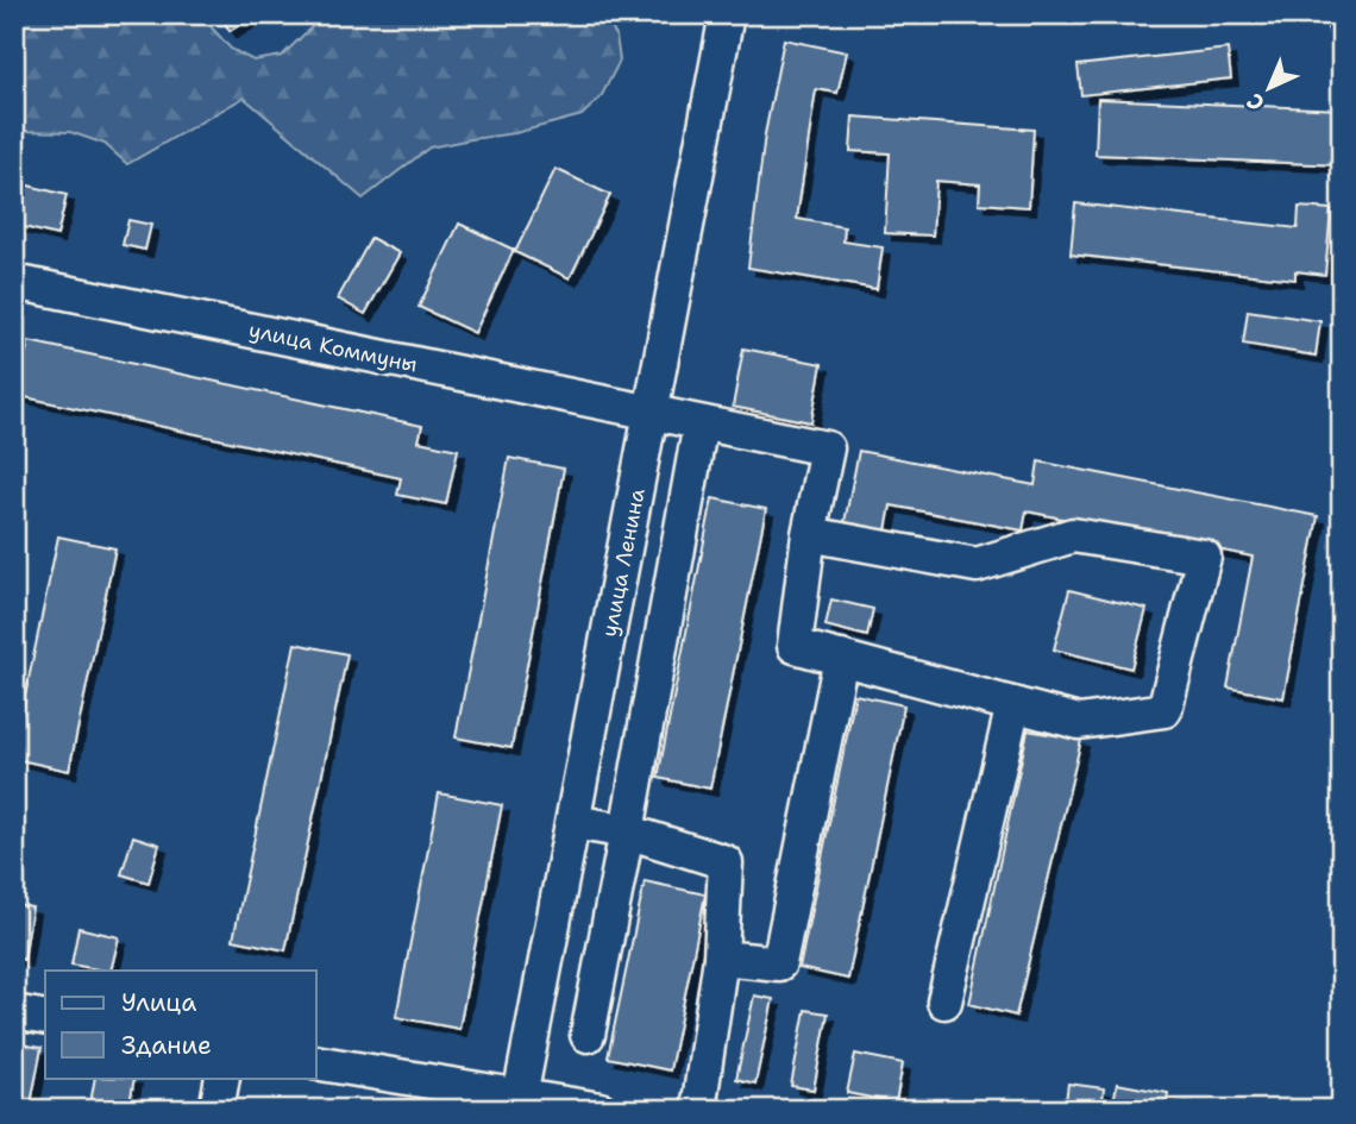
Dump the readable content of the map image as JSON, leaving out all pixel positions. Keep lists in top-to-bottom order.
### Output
{
  "streets": {
    "street": ["улица Коммуны", "улица Ленина"]
  },
  "crossings": [
    ["улица Коммуны", "улица Ленина"]
  ],
  "legend": ["Улица", "Здание"],
  "north": "bottom left"
}
